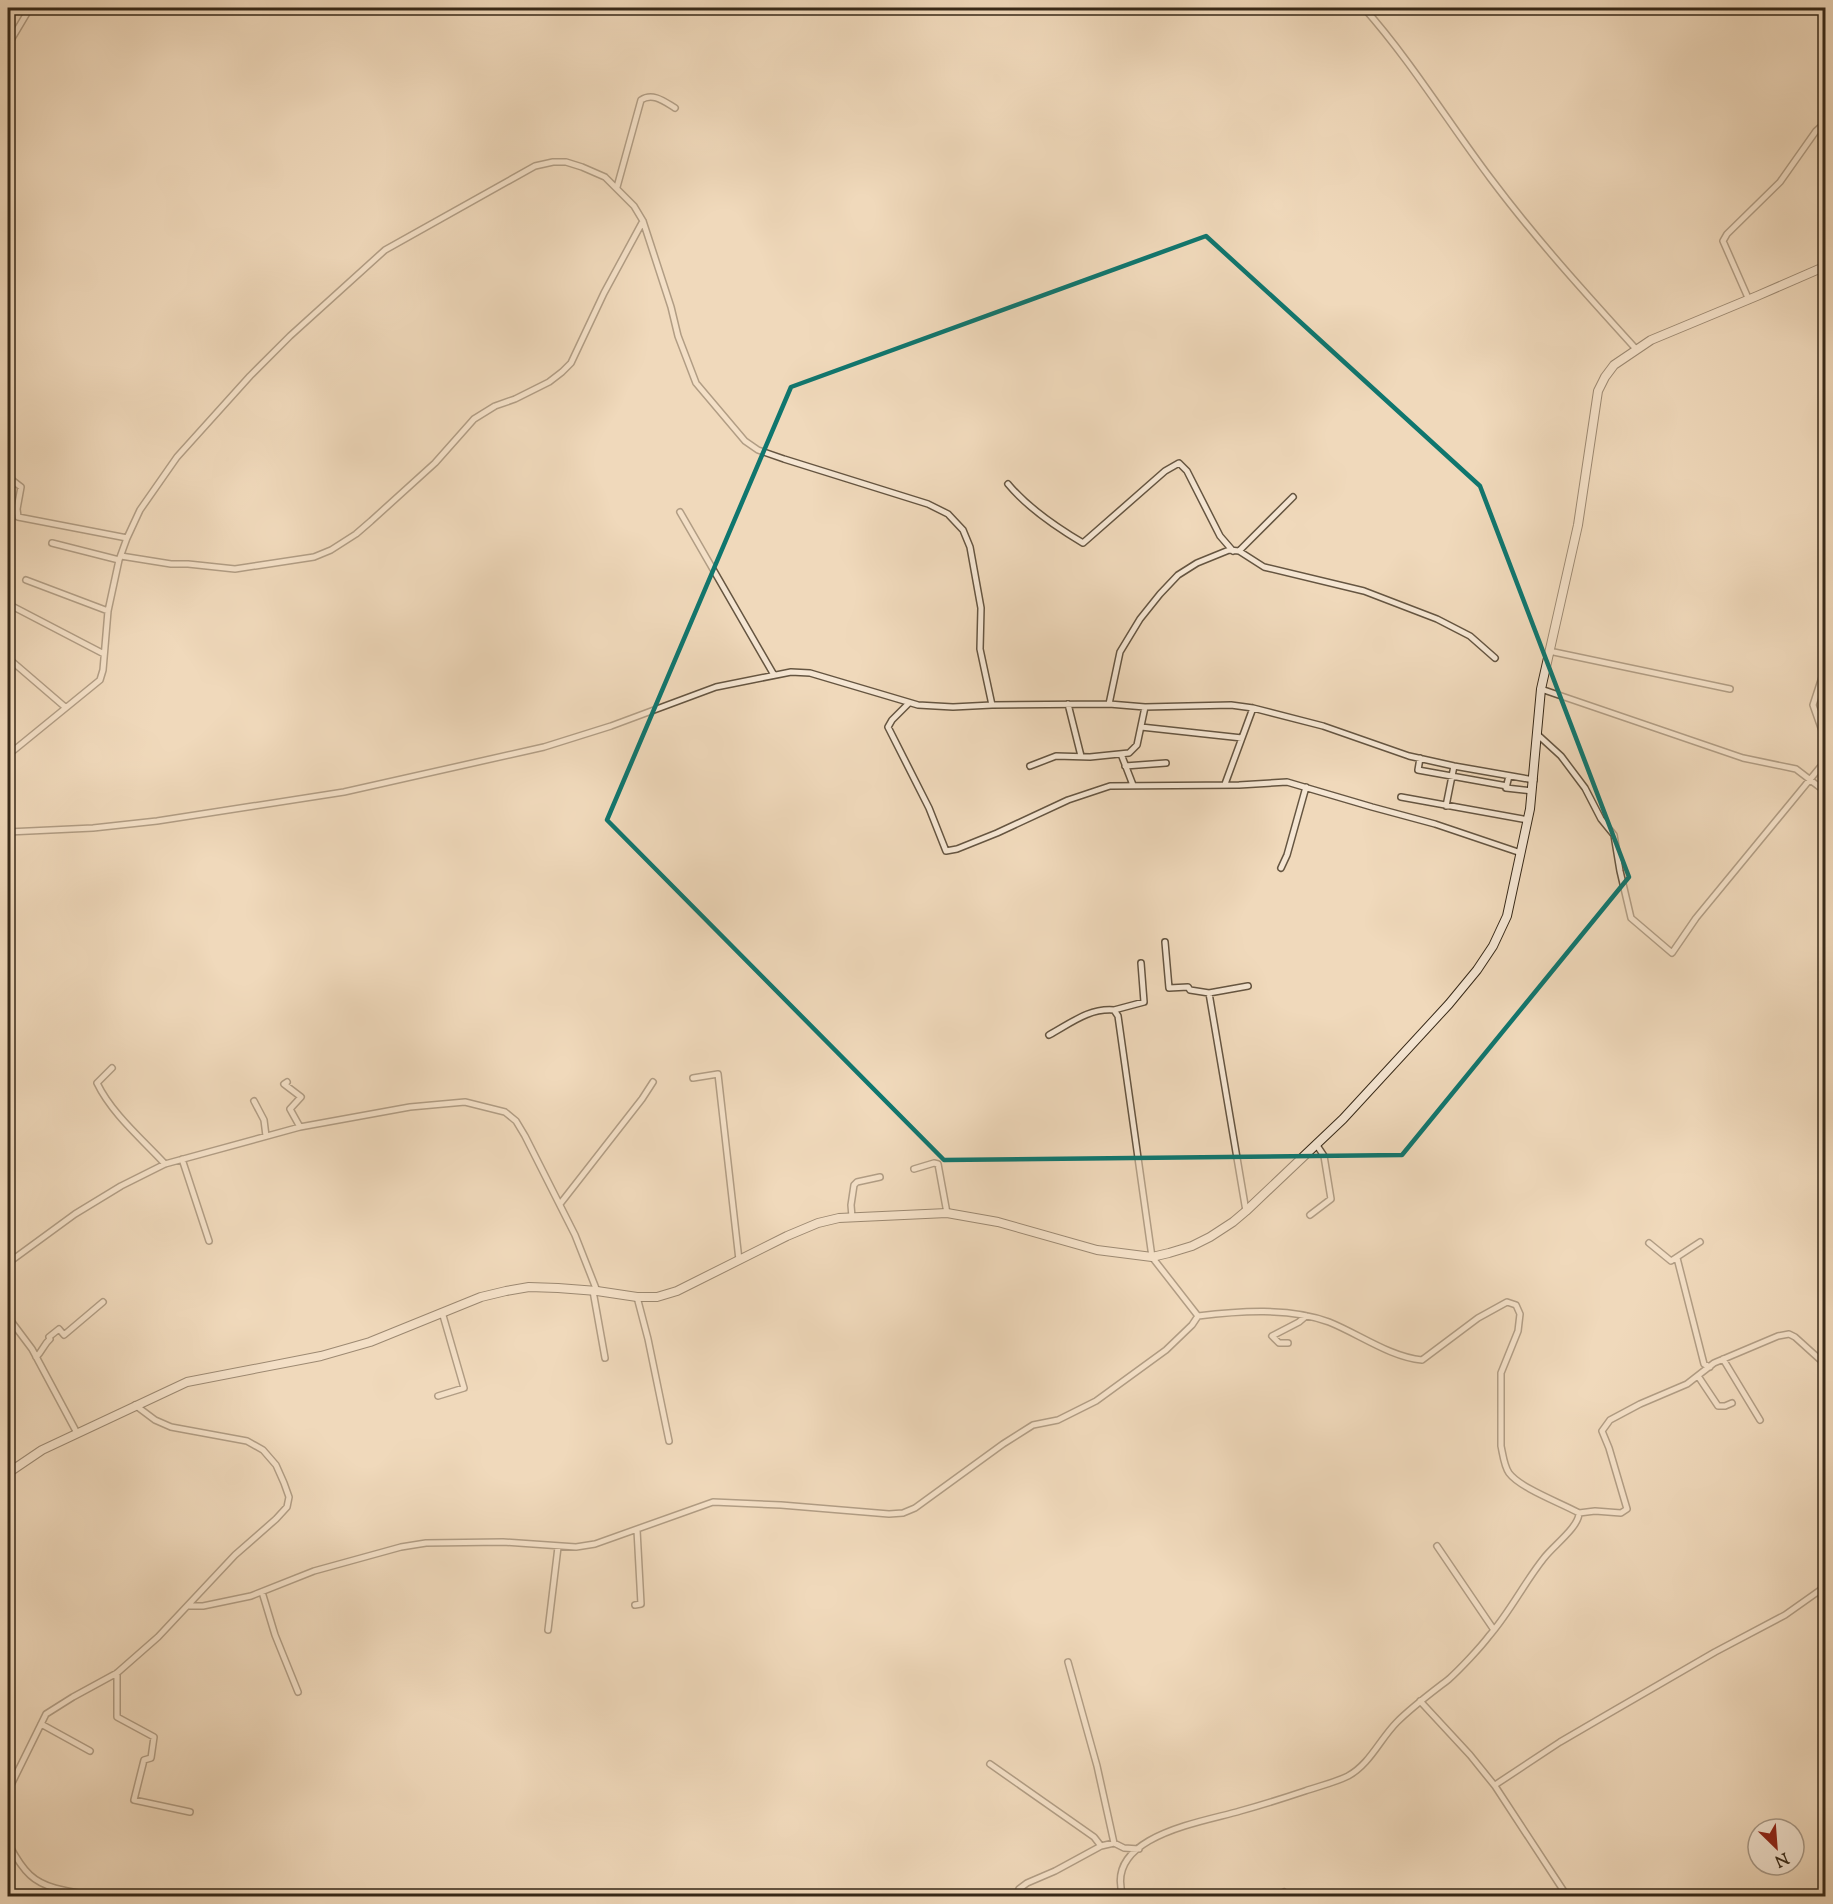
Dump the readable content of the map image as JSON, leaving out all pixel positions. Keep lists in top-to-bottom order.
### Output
{
  "north": "bottom right"
}
